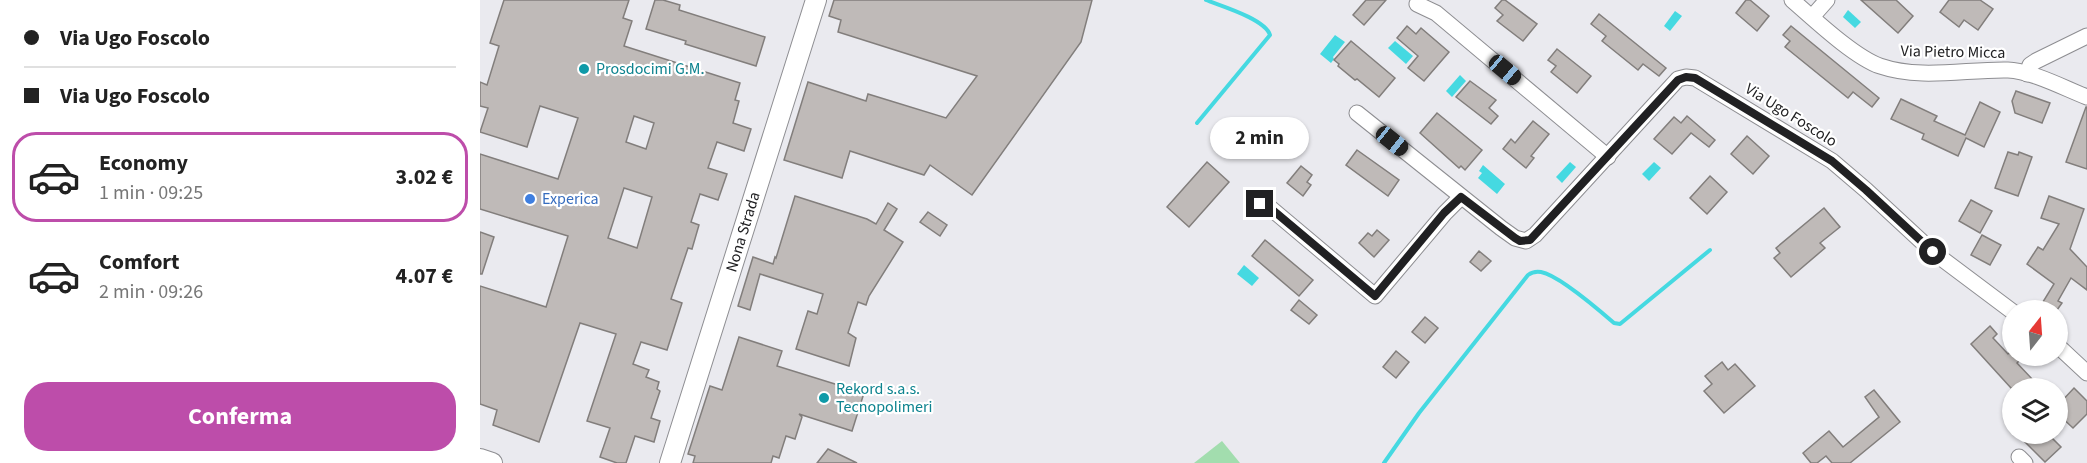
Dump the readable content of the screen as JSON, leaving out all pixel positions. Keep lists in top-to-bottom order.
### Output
{
  "streets": {
    "street": ["Via Pietro Micca", "Via Ugo Foscolo", "Nona Strada"]
  },
  "places": ["Prosdocimi G.M.", "Experica", "Rekord s.a.s. Tecnopolimeri"],
  "north": "top",
  "page": {
    "banner": ["Via Ugo Foscolo", "Via Ugo Foscolo"],
    "bubble": "2 min",
    "list": [
      {
        "name": "Economy",
        "note": "1 min · 09:25",
        "value": "3.02 €"
      },
      {
        "name": "Comfort",
        "note": "2 min · 09:26",
        "value": "4.07 €"
      }
    ],
    "buttons": "Conferma"
  }
}
